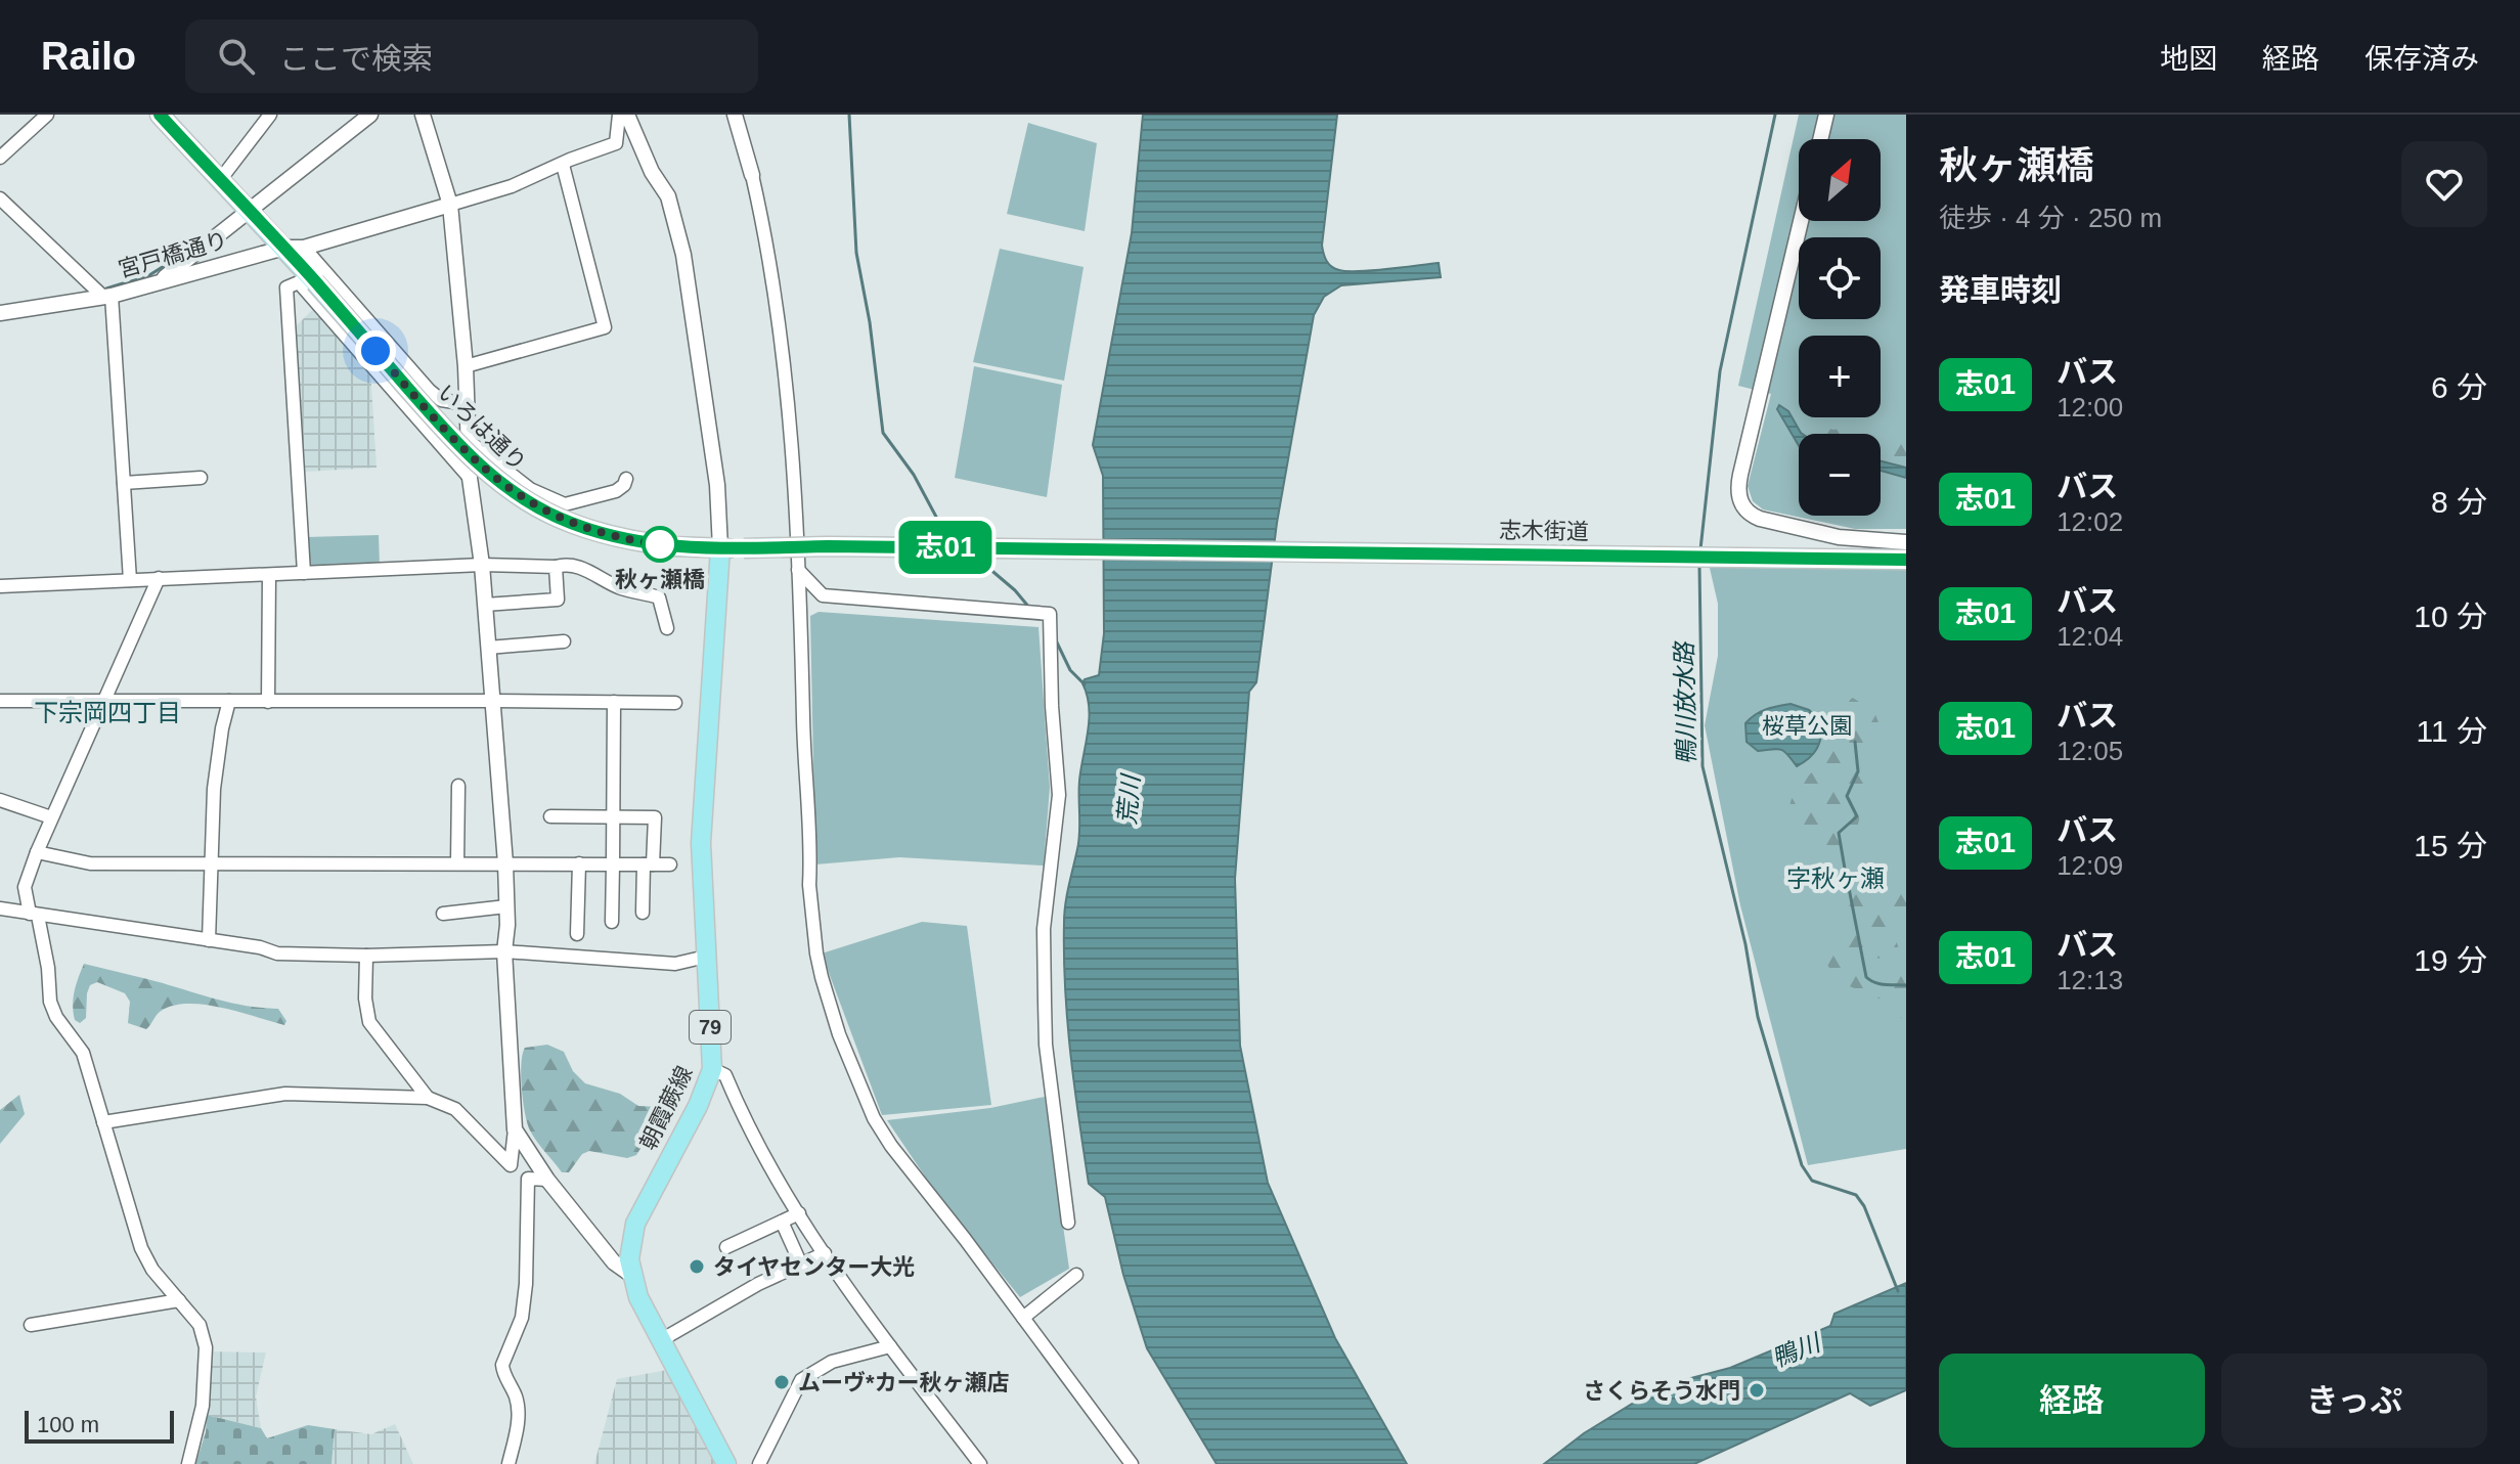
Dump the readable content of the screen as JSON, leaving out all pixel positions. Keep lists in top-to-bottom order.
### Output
{
  "streets": {
    "main road": [
      "いろは通り",
      "志木街道",
      "79",
      "朝霞蕨線"
    ],
    "street": ["宮戸橋通り"]
  },
  "crossings": [
    ["宮戸橋通り", "いろは通り"],
    ["いろは通り", "志木街道"],
    ["いろは通り", "朝霞蕨線"]
  ],
  "districts": ["下宗岡四丁目", "字秋ヶ瀬"],
  "water": ["鴨川放水路", "荒川", "鴨川"],
  "parks": ["桜草公園"],
  "places": [
    "秋ヶ瀬橋",
    "タイヤセンター大光",
    "ムーヴ*カー秋ヶ瀬店",
    "さくらそう水門"
  ],
  "lines": ["bus line 志01"],
  "scale_bar": "100 m",
  "north": "top right",
  "page": {
    "header": "Railo",
    "search": "ここで検索",
    "nav": ["地図", "経路", "保存済み"],
    "on_map": "志01",
    "heading": [
      ["秋ヶ瀬橋", "徒歩 · 4 分 · 250 m"],
      "発車時刻"
    ],
    "map_buttons": ["+", "−"],
    "list": [
      {
        "mark": "志01",
        "name": "バス",
        "note": "12:00",
        "value": "6 分"
      },
      {
        "mark": "志01",
        "name": "バス",
        "note": "12:02",
        "value": "8 分"
      },
      {
        "mark": "志01",
        "name": "バス",
        "note": "12:04",
        "value": "10 分"
      },
      {
        "mark": "志01",
        "name": "バス",
        "note": "12:05",
        "value": "11 分"
      },
      {
        "mark": "志01",
        "name": "バス",
        "note": "12:09",
        "value": "15 分"
      },
      {
        "mark": "志01",
        "name": "バス",
        "note": "12:13",
        "value": "19 分"
      }
    ],
    "buttons": ["経路", "きっぷ"],
    "scale": "100 m"
  }
}
